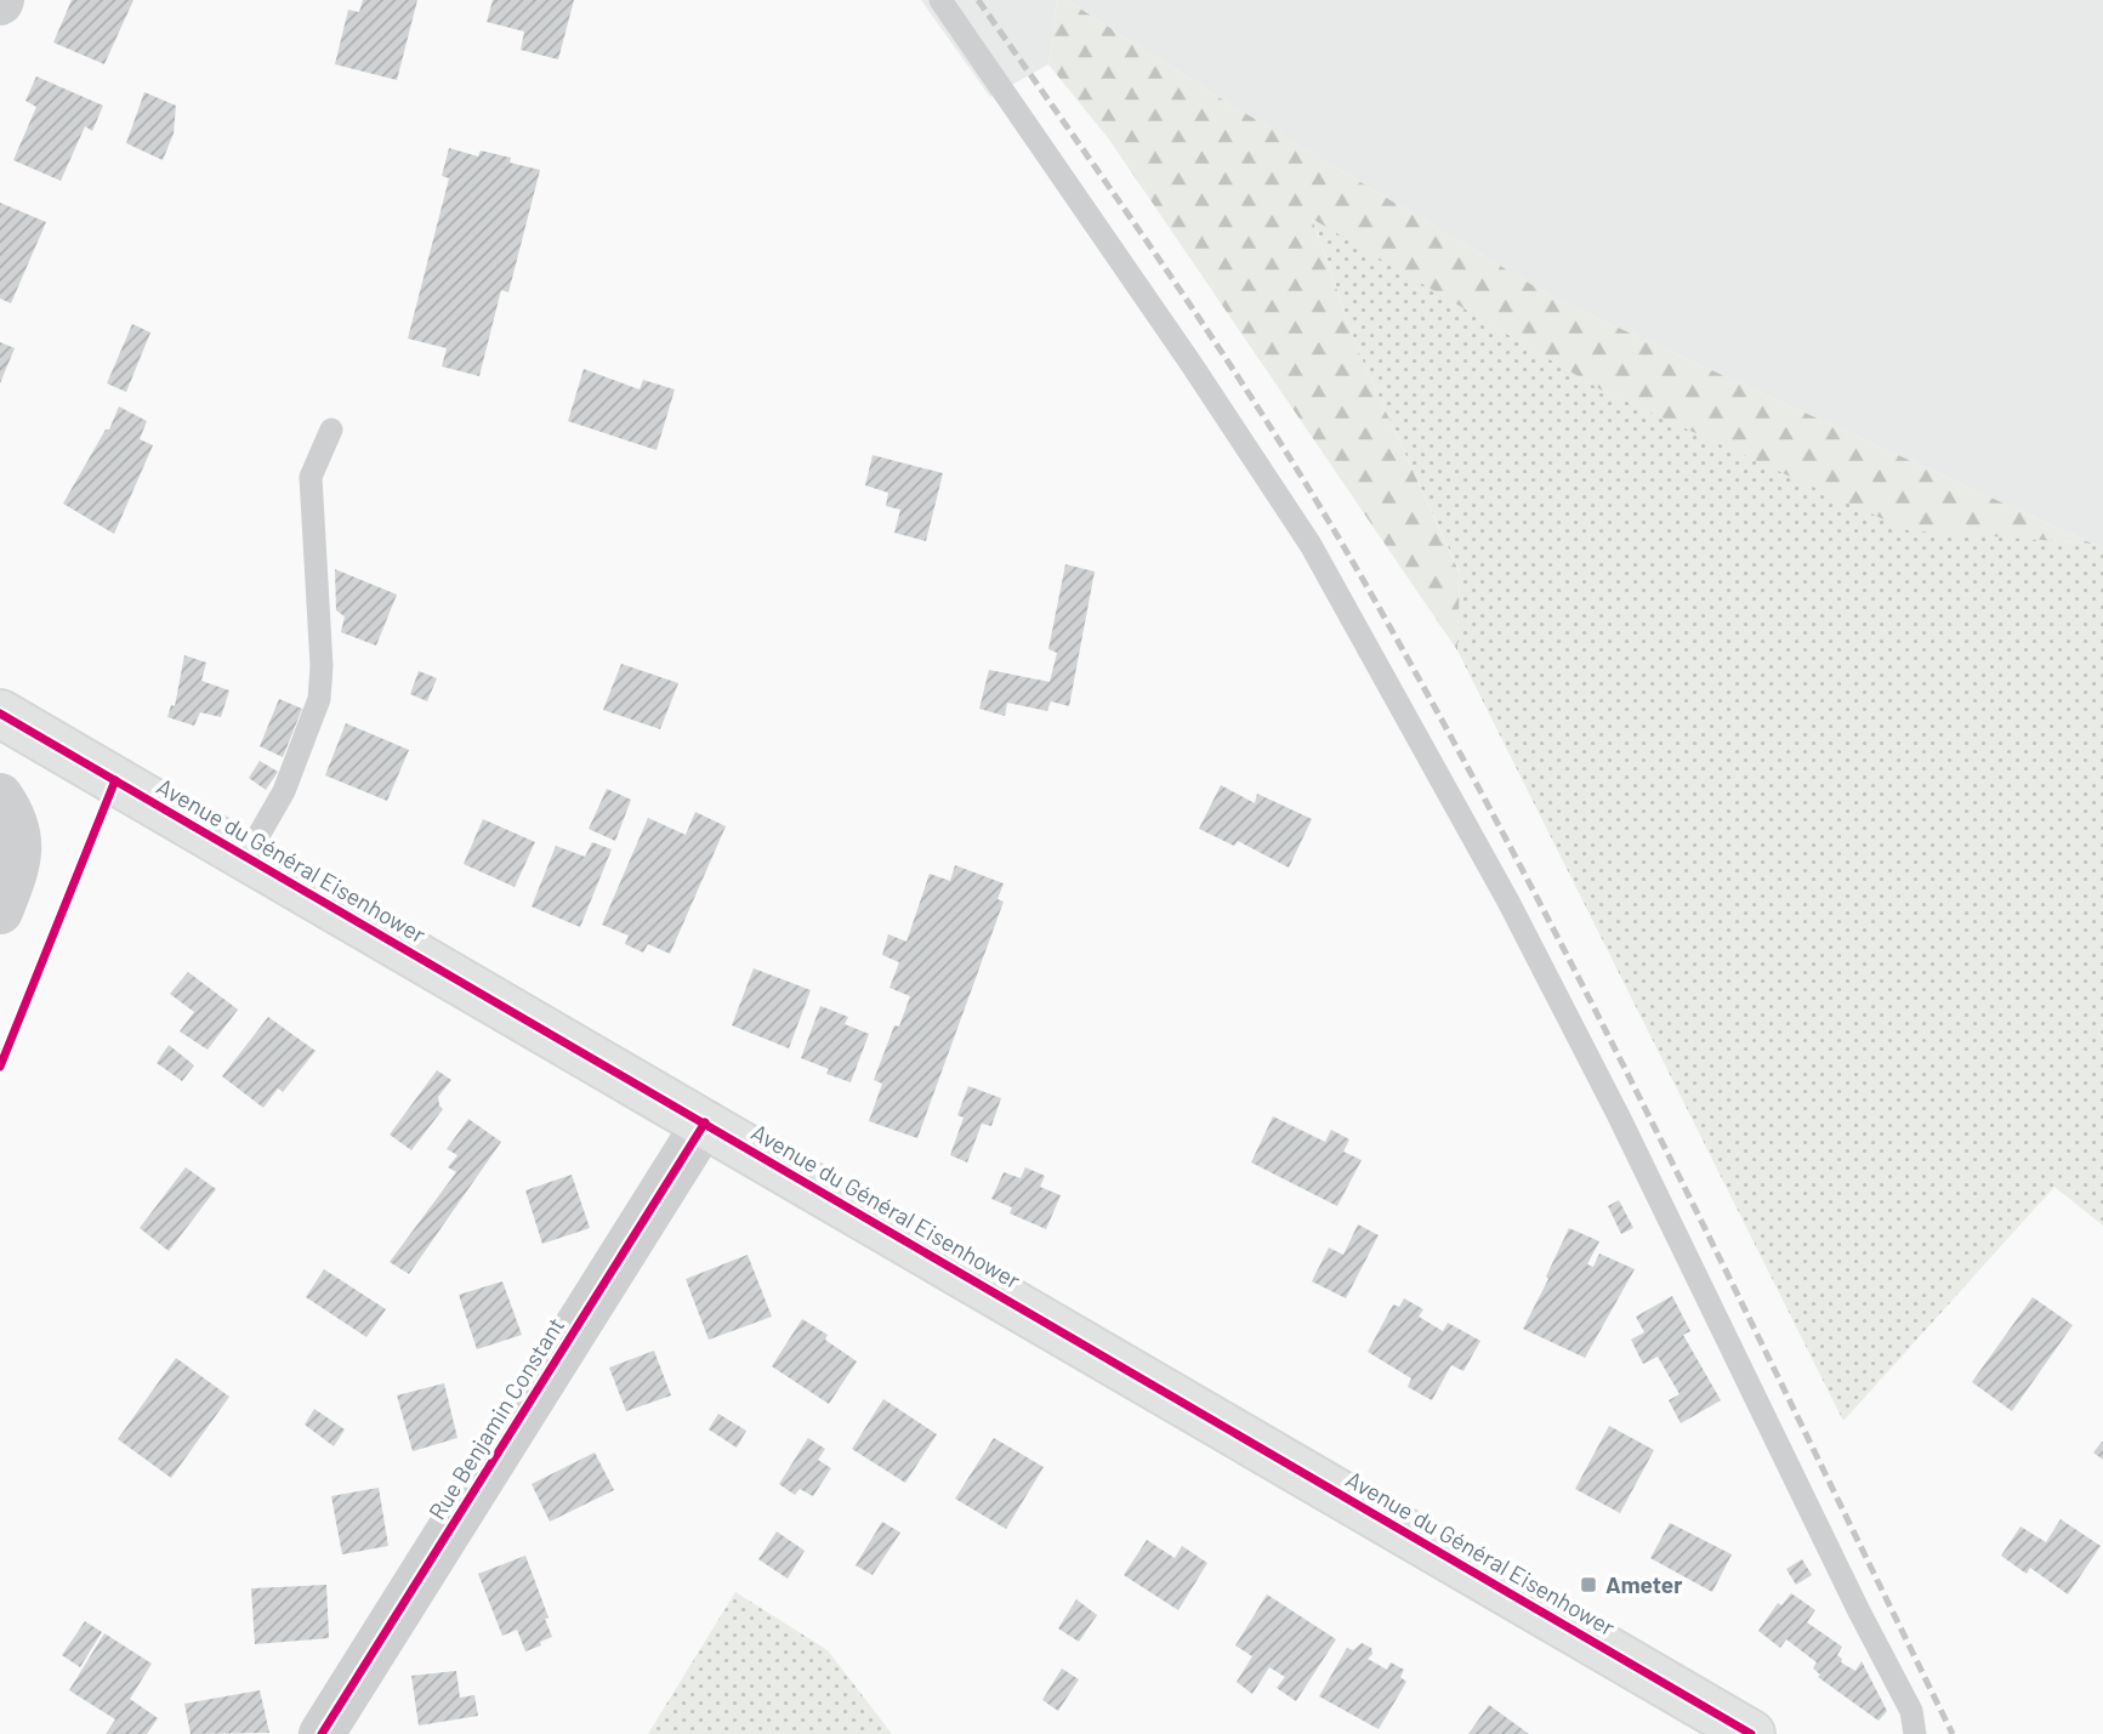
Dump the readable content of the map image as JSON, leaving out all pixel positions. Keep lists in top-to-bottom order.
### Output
{
  "streets": {
    "main road": ["Avenue du Général Eisenhower"],
    "street": ["Rue Benjamin Constant"]
  },
  "crossings": [
    ["Avenue du Général Eisenhower", "Rue Benjamin Constant"]
  ],
  "places": {
    "transit": ["Ameter"]
  }
}
